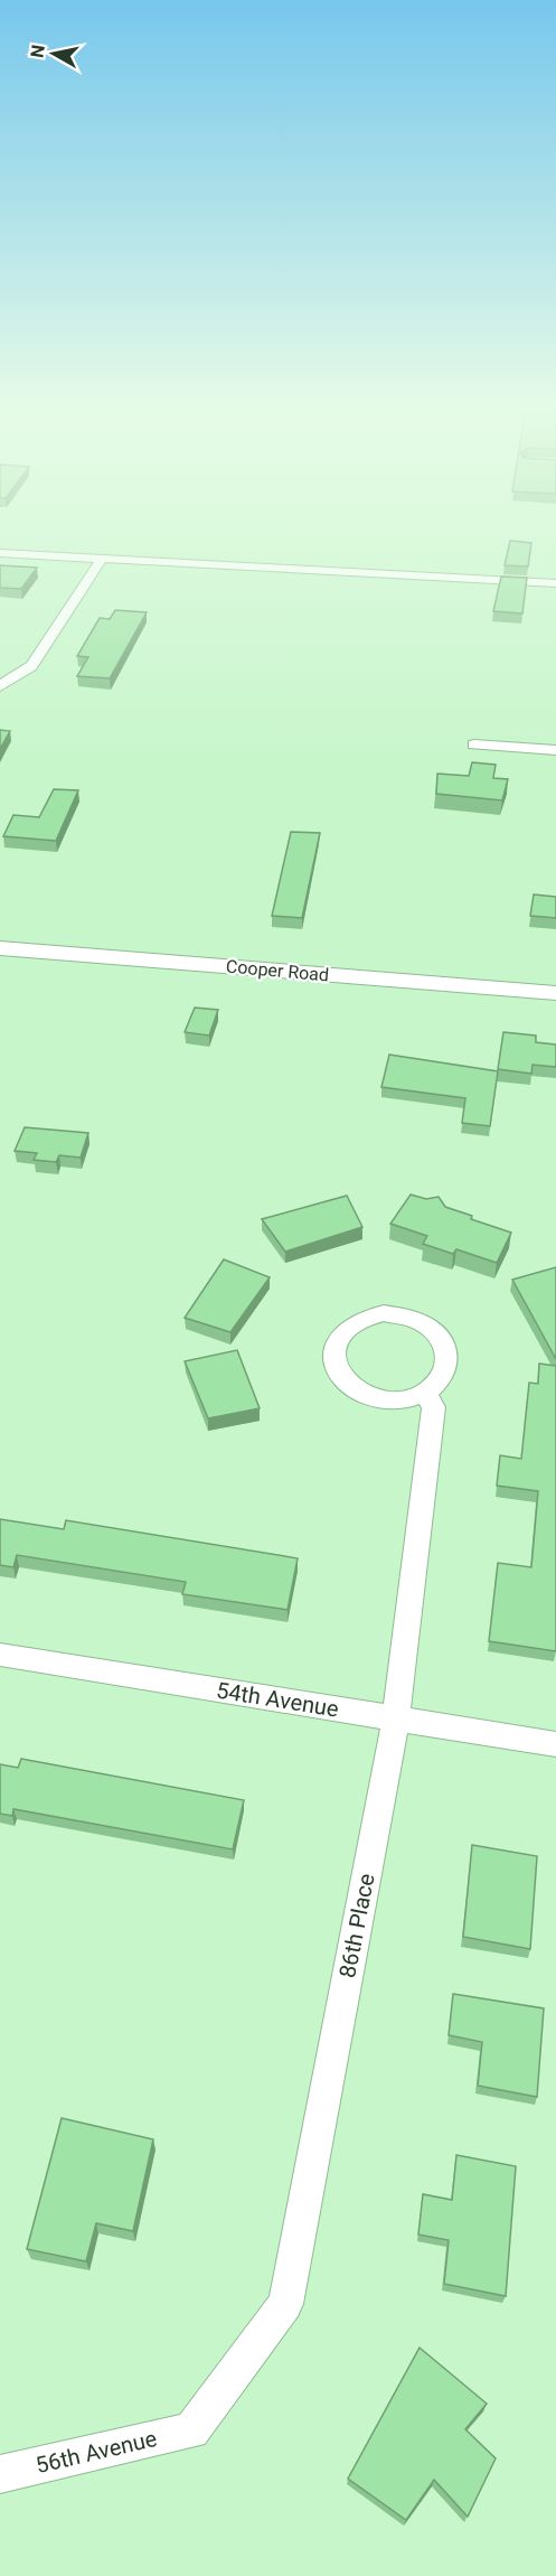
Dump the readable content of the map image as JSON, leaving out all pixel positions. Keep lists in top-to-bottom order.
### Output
{
  "streets": {
    "street": [
      "Cooper Road",
      "54th Avenue",
      "86th Place",
      "56th Avenue"
    ]
  },
  "crossings": [
    ["54th Avenue", "86th Place"],
    ["86th Place", "56th Avenue"]
  ],
  "north": "left"
}
